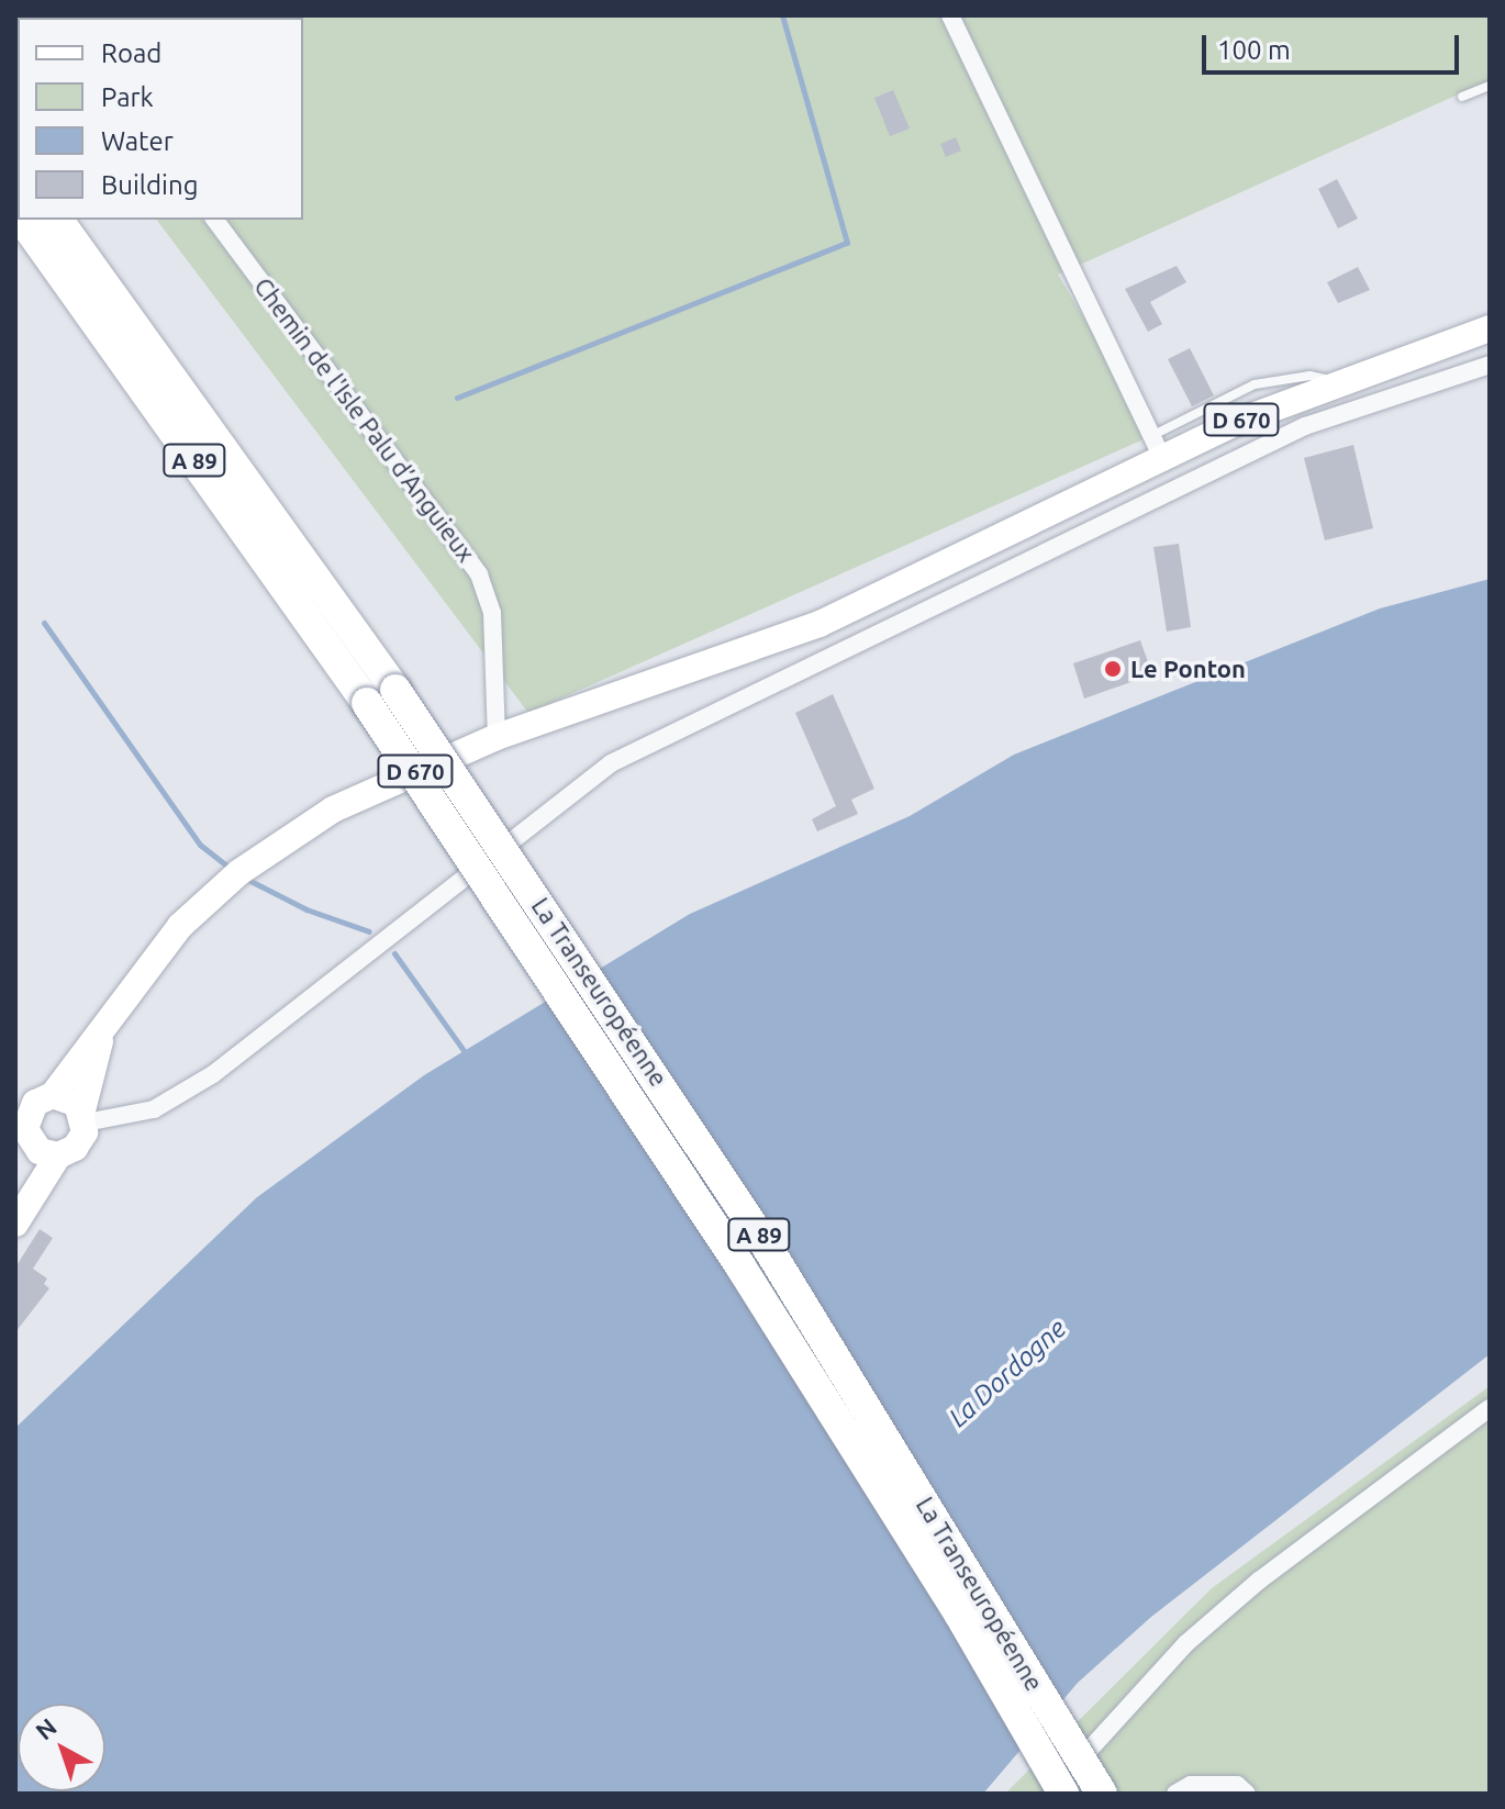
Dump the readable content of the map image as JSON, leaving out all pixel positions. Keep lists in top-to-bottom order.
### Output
{
  "streets": {
    "highway": ["A 89", "La Transeuropéenne"],
    "main road": ["D 670"],
    "street": ["Chemin de l'Isle Palu d’Anguieux"]
  },
  "crossings": [
    ["Chemin de l'Isle Palu d’Anguieux", "D 670"]
  ],
  "water": ["La Dordogne"],
  "places": ["Le Ponton"],
  "legend": [
    "Road",
    "Park",
    "Water",
    "Building"
  ],
  "scale_bar": "100 m",
  "north": "top left"
}
